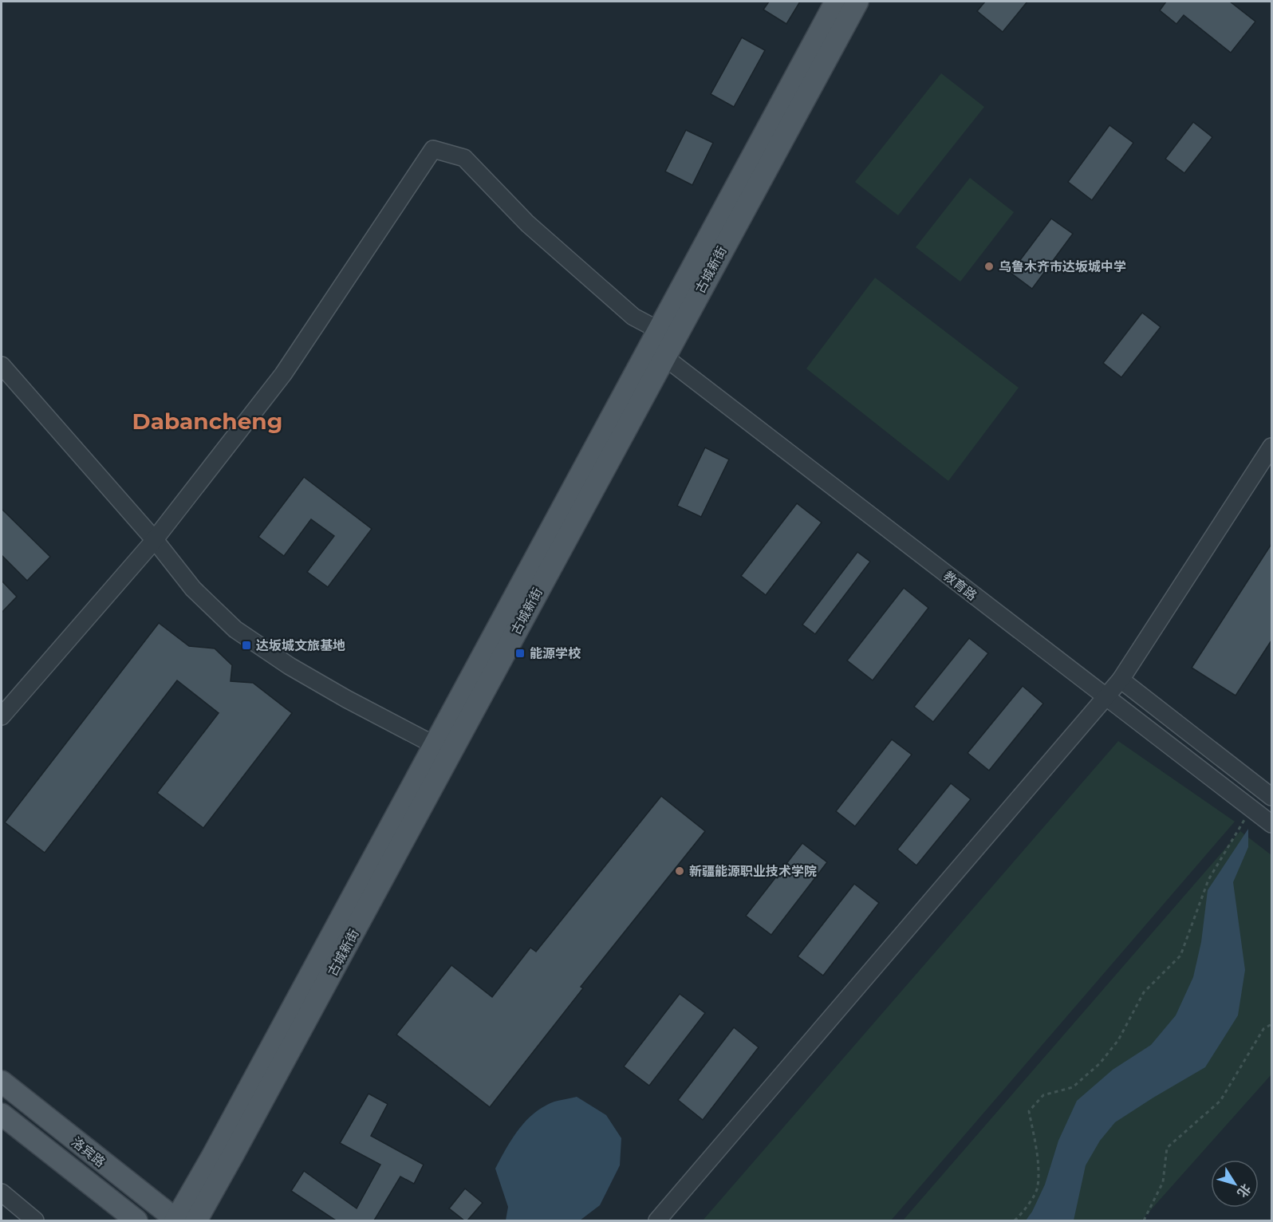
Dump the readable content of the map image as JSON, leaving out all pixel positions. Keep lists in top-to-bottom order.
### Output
{
  "streets": {
    "main road": ["古城新街", "洛宾路"],
    "street": ["教育路"]
  },
  "crossings": [
    ["古城新街", "教育路"],
    ["古城新街", "洛宾路"]
  ],
  "districts": ["Dabancheng"],
  "places": {
    "other": ["乌鲁木齐市达坂城中学", "新疆能源职业技术学院"],
    "transit": ["达坂城文旅基地", "能源学校"]
  },
  "north": "bottom right"
}
